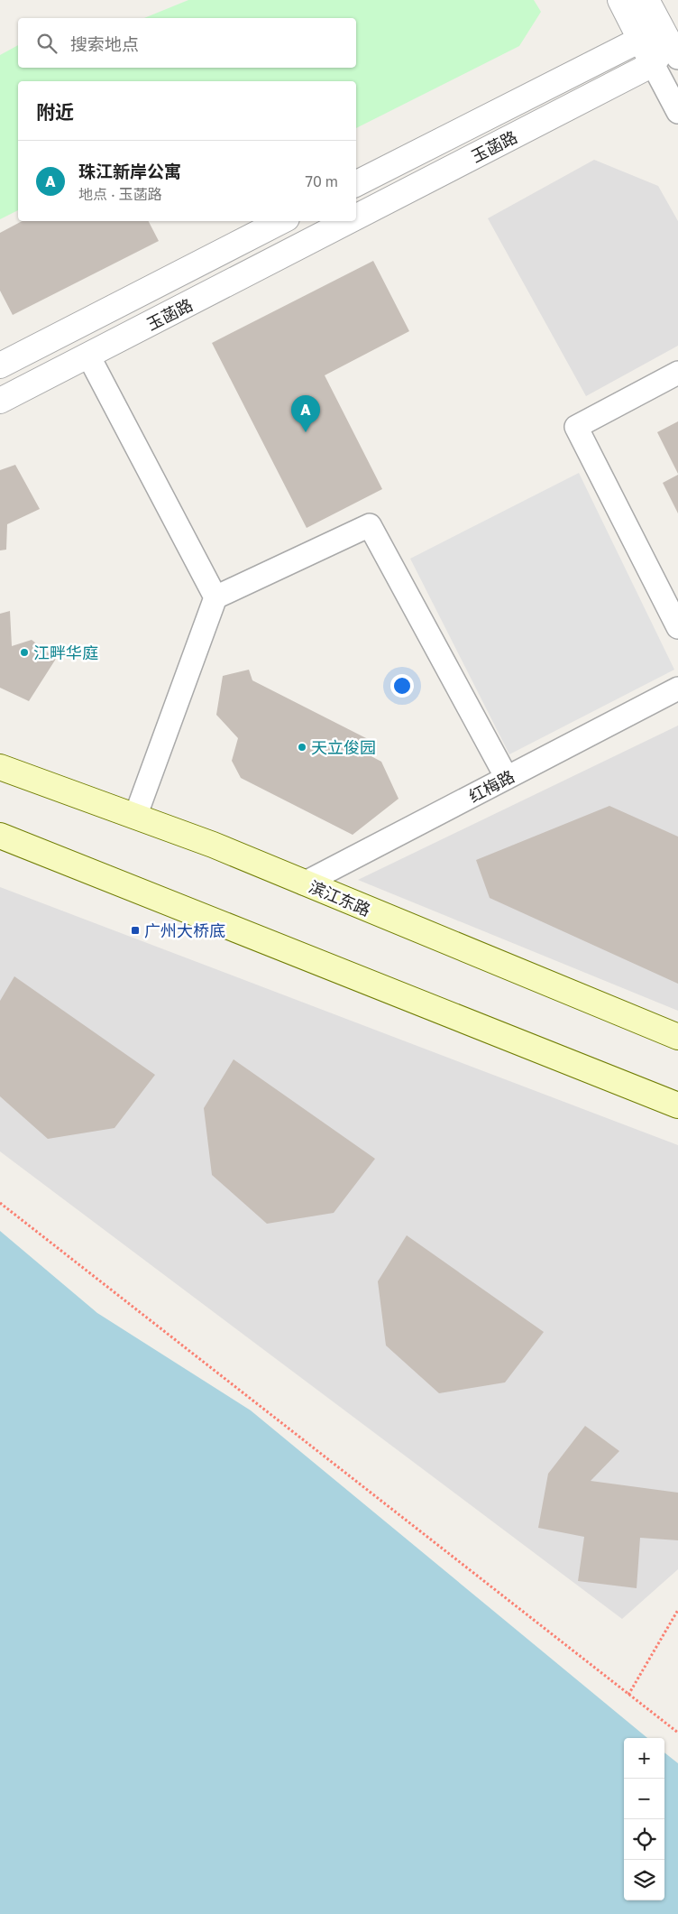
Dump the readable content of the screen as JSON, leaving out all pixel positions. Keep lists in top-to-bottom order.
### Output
{
  "streets": {
    "main road": ["滨江东路"],
    "street": ["玉菡路", "红梅路"]
  },
  "crossings": [
    ["红梅路", "滨江东路"]
  ],
  "places": {
    "other": ["江畔华庭", "天立俊园"],
    "transit": ["广州大桥底"]
  },
  "page": {
    "search": "搜索地点",
    "heading": "附近",
    "list": [
      {
        "mark": "A",
        "name": "珠江新岸公寓",
        "note": "地点 · 玉菡路",
        "value": "70 m"
      }
    ],
    "pins": "A",
    "map_buttons": ["+", "−"]
  }
}
